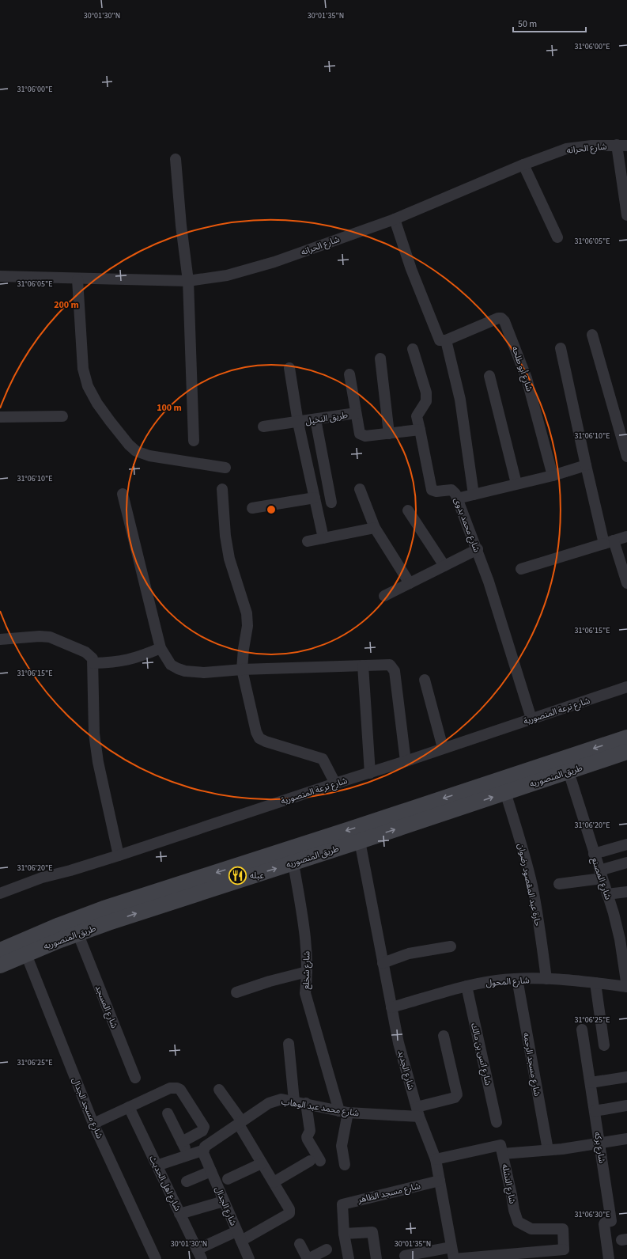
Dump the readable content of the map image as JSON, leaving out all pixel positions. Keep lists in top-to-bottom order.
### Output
{
  "streets": {
    "main road": ["طريق المنصوريه"],
    "street": [
      "شارع الحرانه",
      "شارع أبو طلحه",
      "طريق النخيل",
      "شارع محمد بدوى",
      "شارع ترعة المنصورية",
      "شارع المصنع",
      "حارة عبد المقصود رضوان",
      "شارع شخلع",
      "شارع المحول",
      "شارع المسجد",
      "شارع انس بن مالك",
      "شارع مسجد الرحمه",
      "شارع الجديد",
      "شارع محمد عبد الوهاب",
      "شارع مسجد الجدال",
      "شارع بركه",
      "شارع اهل الحديث",
      "شارع النشله",
      "شارع مسجد الظاهر",
      "شارع الجدال"
    ]
  },
  "crossings": [
    ["شارع محمد بدوى", "شارع ترعة المنصورية"],
    ["طريق المنصوريه", "شارع المصنع"],
    ["طريق المنصوريه", "حارة عبد المقصود رضوان"],
    ["طريق المنصوريه", "شارع شخلع"],
    ["طريق المنصوريه", "شارع المسجد"],
    ["طريق المنصوريه", "شارع الجديد"],
    ["طريق المنصوريه", "شارع مسجد الجدال"],
    ["شارع المصنع", "شارع المحول"],
    ["حارة عبد المقصود رضوان", "شارع المحول"],
    ["شارع شخلع", "شارع محمد عبد الوهاب"],
    ["شارع المحول", "شارع انس بن مالك"],
    ["شارع المحول", "شارع مسجد الرحمه"],
    ["شارع المحول", "شارع الجديد"],
    ["شارع الجديد", "شارع محمد عبد الوهاب"],
    ["شارع الجديد", "شارع النشله"],
    ["شارع الجديد", "شارع مسجد الظاهر"],
    ["شارع محمد عبد الوهاب", "شارع الجدال"]
  ],
  "places": {
    "restaurant": ["عبله"]
  },
  "scale_bar": "50 m",
  "coordinates": [
    "30°01'30\"N",
    "30°01'35\"N",
    "31°06'00\"E",
    "31°06'05\"E",
    "31°06'10\"E",
    "31°06'15\"E",
    "31°06'20\"E",
    "31°06'25\"E",
    "31°06'30\"E"
  ],
  "rings": ["200 m", "100 m"]
}
